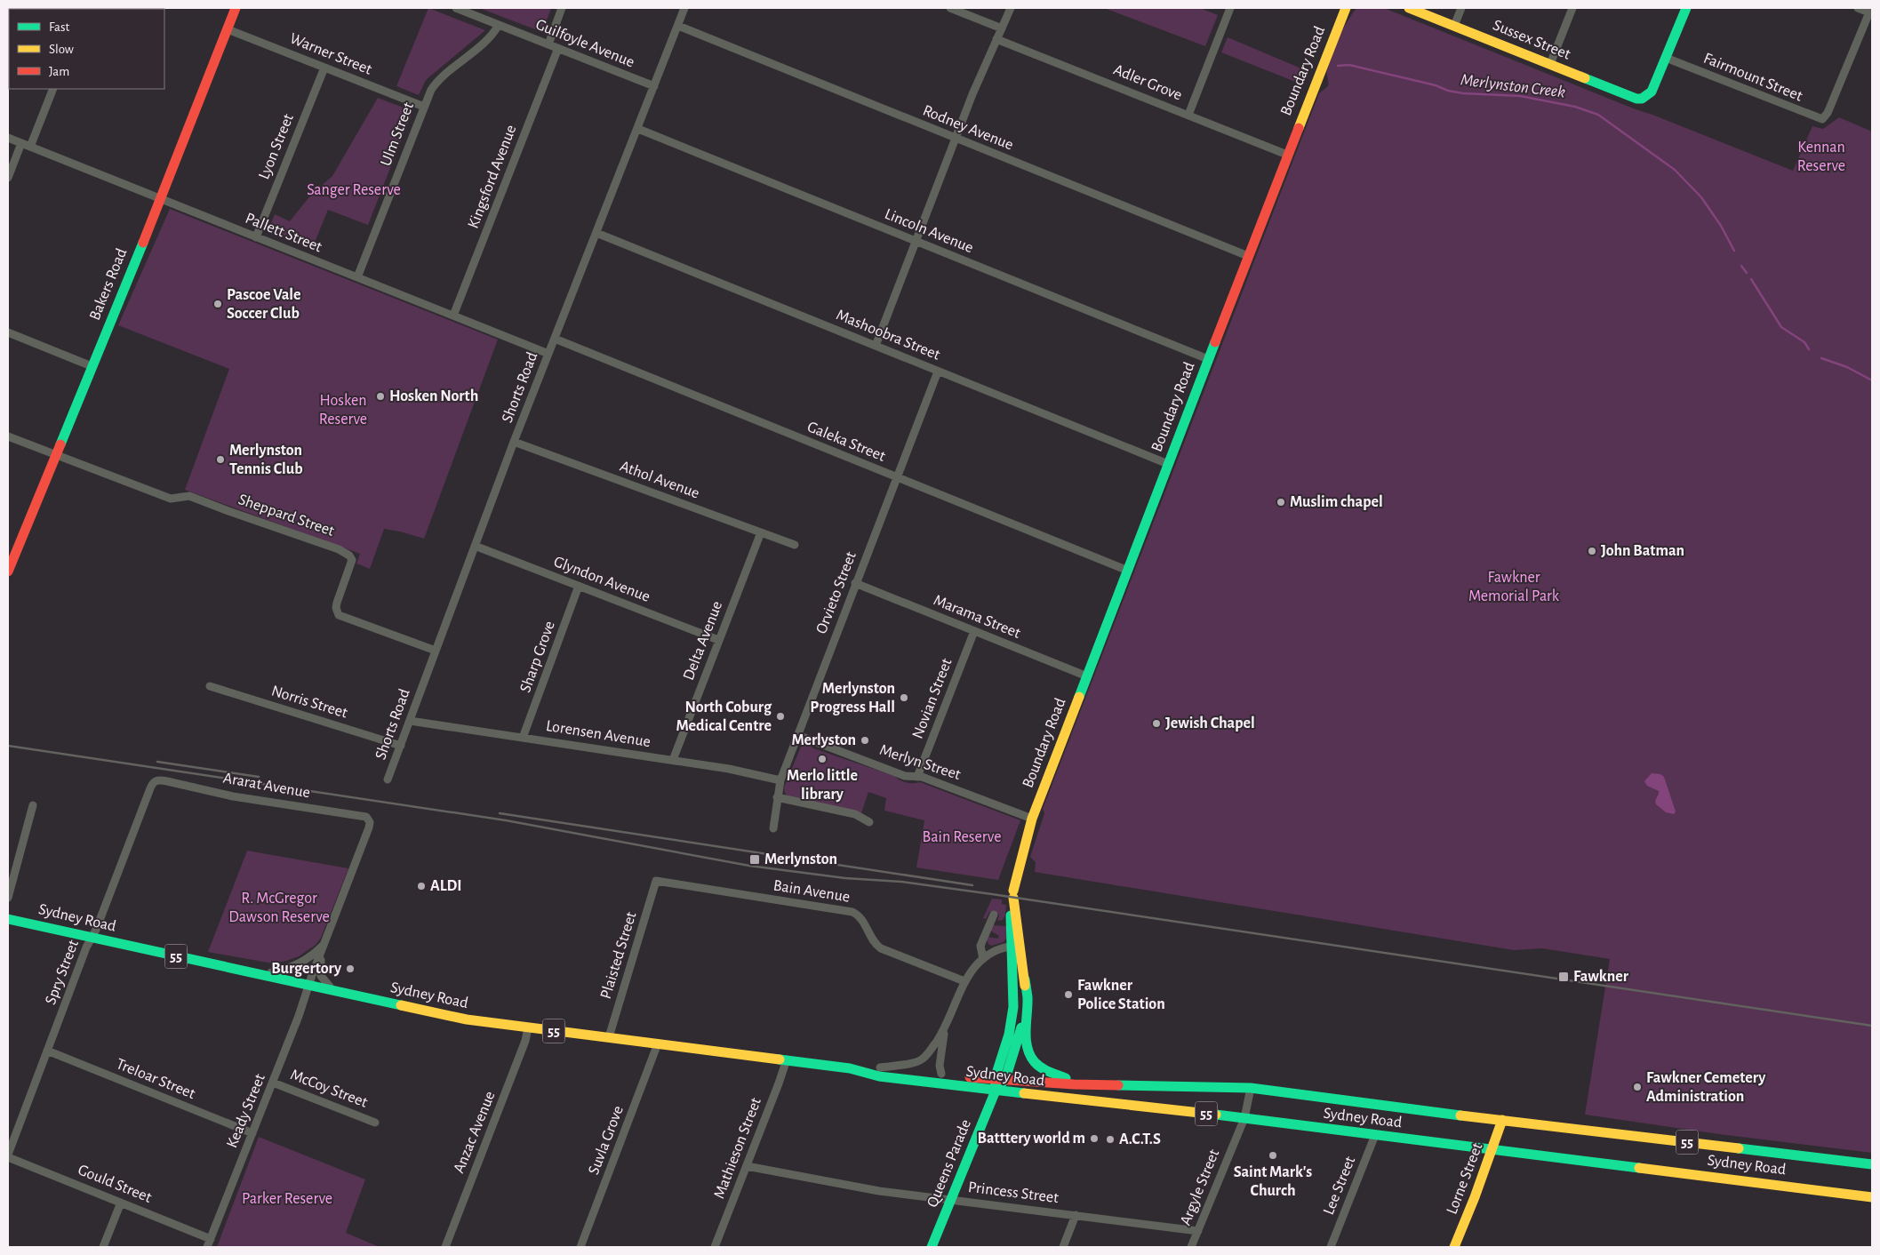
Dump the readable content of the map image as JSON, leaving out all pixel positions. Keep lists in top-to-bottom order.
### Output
{
  "streets": {
    "main road": [
      "Sussex Street",
      "Boundary Road",
      "Bakers Road",
      "Sydney Road",
      "55",
      "Queens Parade",
      "Lorne Street"
    ],
    "street": [
      "Guilfoyle Avenue",
      "Warner Street",
      "Fairmount Street",
      "Adler Grove",
      "Rodney Avenue",
      "Ulm Street",
      "Lyon Street",
      "Kingsford Avenue",
      "Lincoln Avenue",
      "Pallett Street",
      "Mashoobra Street",
      "Shorts Road",
      "Galeka Street",
      "Athol Avenue",
      "Sheppard Street",
      "Glyndon Avenue",
      "Orvieto Street",
      "Marama Street",
      "Delta Avenue",
      "Sharp Grove",
      "Novian Street",
      "Norris Street",
      "Lorensen Avenue",
      "Merlyn Street",
      "Ararat Avenue",
      "Bain Avenue",
      "Plaisted Street",
      "Spry Street",
      "Treloar Street",
      "McCoy Street",
      "Keady Street",
      "Anzac Avenue",
      "Suvla Grove",
      "Mathieson Street",
      "Gould Street",
      "Lee Street",
      "Argyle Street",
      "Princess Street"
    ]
  },
  "crossings": [
    ["Sussex Street", "Fairmount Street"],
    ["Guilfoyle Avenue", "Ulm Street"],
    ["Guilfoyle Avenue", "Kingsford Avenue"],
    ["Guilfoyle Avenue", "Shorts Road"],
    ["Warner Street", "Ulm Street"],
    ["Warner Street", "Lyon Street"],
    ["Warner Street", "Bakers Road"],
    ["Boundary Road", "Adler Grove"],
    ["Boundary Road", "Rodney Avenue"],
    ["Boundary Road", "Lincoln Avenue"],
    ["Boundary Road", "Mashoobra Street"],
    ["Boundary Road", "Galeka Street"],
    ["Boundary Road", "Marama Street"],
    ["Boundary Road", "Merlyn Street"],
    ["Boundary Road", "Sydney Road"],
    ["Boundary Road", "Queens Parade"],
    ["Rodney Avenue", "Shorts Road"],
    ["Ulm Street", "Pallett Street"],
    ["Lyon Street", "Pallett Street"],
    ["Kingsford Avenue", "Pallett Street"],
    ["Lincoln Avenue", "Shorts Road"],
    ["Pallett Street", "Bakers Road"],
    ["Pallett Street", "Shorts Road"],
    ["Bakers Road", "Sheppard Street"],
    ["Mashoobra Street", "Shorts Road"],
    ["Mashoobra Street", "Orvieto Street"],
    ["Shorts Road", "Galeka Street"],
    ["Shorts Road", "Athol Avenue"],
    ["Shorts Road", "Sheppard Street"],
    ["Shorts Road", "Glyndon Avenue"],
    ["Shorts Road", "Norris Street"],
    ["Shorts Road", "Lorensen Avenue"],
    ["Galeka Street", "Orvieto Street"],
    ["Athol Avenue", "Delta Avenue"],
    ["Glyndon Avenue", "Delta Avenue"],
    ["Glyndon Avenue", "Sharp Grove"],
    ["Orvieto Street", "Marama Street"],
    ["Orvieto Street", "Lorensen Avenue"],
    ["Orvieto Street", "Merlyn Street"],
    ["Marama Street", "Novian Street"],
    ["Delta Avenue", "Lorensen Avenue"],
    ["Sharp Grove", "Lorensen Avenue"],
    ["Novian Street", "Merlyn Street"],
    ["Ararat Avenue", "Spry Street"],
    ["Bain Avenue", "Plaisted Street"],
    ["Sydney Road", "Plaisted Street"],
    ["Sydney Road", "Spry Street"],
    ["Sydney Road", "Keady Street"],
    ["Sydney Road", "Anzac Avenue"],
    ["Sydney Road", "Suvla Grove"],
    ["Sydney Road", "Mathieson Street"],
    ["Sydney Road", "Queens Parade"],
    ["Sydney Road", "Lorne Street"],
    ["Sydney Road", "Lee Street"],
    ["Sydney Road", "Argyle Street"],
    ["Spry Street", "Treloar Street"],
    ["Spry Street", "Gould Street"],
    ["Treloar Street", "Keady Street"],
    ["McCoy Street", "Keady Street"],
    ["Keady Street", "Gould Street"],
    ["Mathieson Street", "Princess Street"],
    ["Queens Parade", "Princess Street"],
    ["Argyle Street", "Princess Street"]
  ],
  "water": ["Merlynston Creek"],
  "parks": [
    "Kennan Reserve",
    "Sanger Reserve",
    "Hosken Reserve",
    "Fawkner Memorial Park",
    "Bain Reserve",
    "R. McGregor Dawson Reserve",
    "Parker Reserve"
  ],
  "places": {
    "other": [
      "Pascoe Vale Soccer Club",
      "Hosken North",
      "Merlynston Tennis Club",
      "Muslim chapel",
      "John Batman",
      "Merlynston Progress Hall",
      "North Coburg Medical Centre",
      "Jewish Chapel",
      "Merlyston",
      "Merlo little library",
      "ALDI",
      "Burgertory",
      "Fawkner Police Station",
      "Fawkner Cemetery Administration",
      "Batttery world m",
      "A.C.T.S",
      "Saint Mark's Church"
    ],
    "transit": ["Merlynston", "Fawkner"]
  },
  "legend": ["Fast", "Slow", "Jam"]
}
